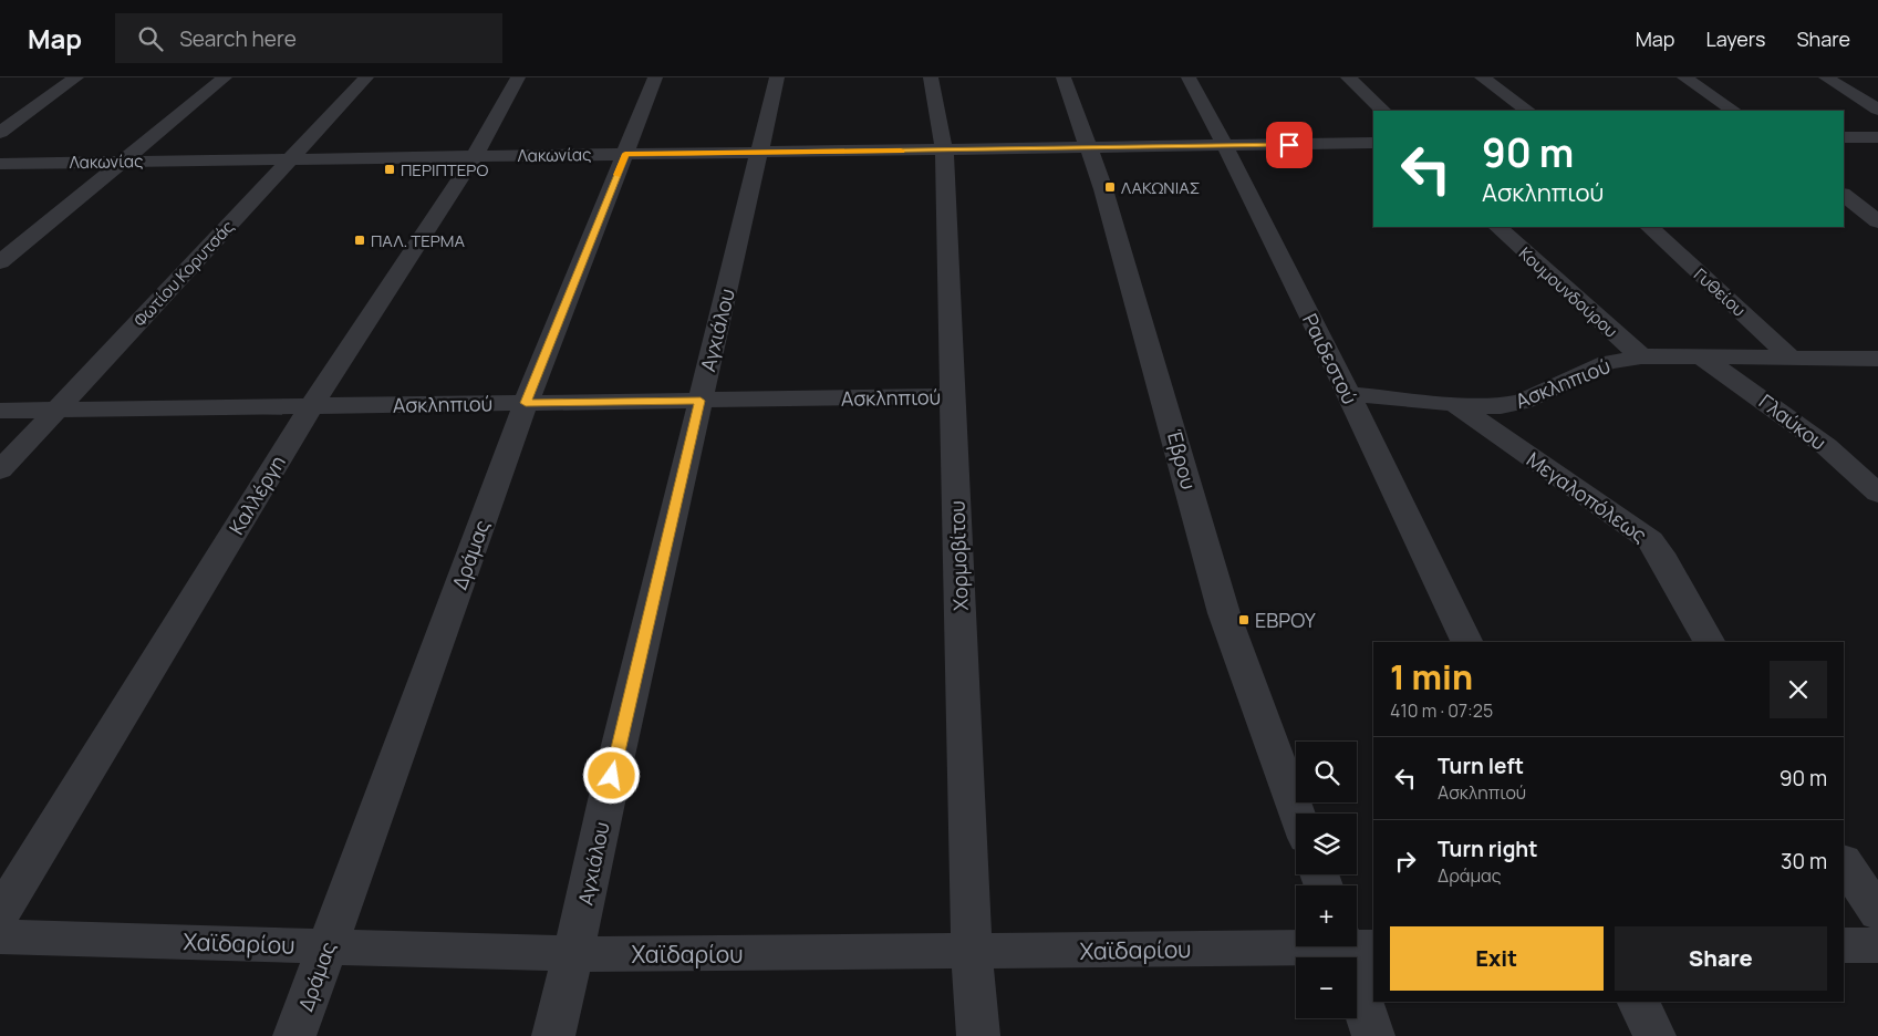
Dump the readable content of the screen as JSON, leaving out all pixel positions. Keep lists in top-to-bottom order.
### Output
{
  "streets": {
    "street": [
      "Λακωνίας",
      "Φωτίου Κορυτσάς",
      "Κουμουνδούρου",
      "Γυθείου",
      "Αγχιάλου",
      "Ραιδεστού",
      "Ασκληπιού",
      "Γλαύκου",
      "Έβρου",
      "Καλλέργη",
      "Μεγαλοπόλεως",
      "Δράμας",
      "Χορμοβίτου",
      "Χαϊδαρίου"
    ]
  },
  "crossings": [
    ["Λακωνίας", "Φωτίου Κορυτσάς"],
    ["Λακωνίας", "Αγχιάλου"],
    ["Λακωνίας", "Ραιδεστού"],
    ["Λακωνίας", "Έβρου"],
    ["Λακωνίας", "Καλλέργη"],
    ["Λακωνίας", "Δράμας"],
    ["Λακωνίας", "Χορμοβίτου"],
    ["Φωτίου Κορυτσάς", "Ασκληπιού"],
    ["Κουμουνδούρου", "Ασκληπιού"],
    ["Γυθείου", "Ασκληπιού"],
    ["Αγχιάλου", "Ασκληπιού"],
    ["Αγχιάλου", "Χαϊδαρίου"],
    ["Ραιδεστού", "Ασκληπιού"],
    ["Ασκληπιού", "Γλαύκου"],
    ["Ασκληπιού", "Καλλέργη"],
    ["Ασκληπιού", "Μεγαλοπόλεως"],
    ["Ασκληπιού", "Δράμας"],
    ["Ασκληπιού", "Χορμοβίτου"],
    ["Δράμας", "Χαϊδαρίου"],
    ["Χορμοβίτου", "Χαϊδαρίου"]
  ],
  "places": {
    "transit": [
      "ΠΕΡΙΠΤΕΡΟ",
      "ΛΑΚΩΝΙΑΣ",
      "ΠΑΛ. ΤΕΡΜΑ",
      "ΕΒΡΟΥ"
    ]
  },
  "page": {
    "header": "Map",
    "search": "Search here",
    "nav": ["Map", "Layers", "Share"],
    "turn": ["90 m", "Ασκληπιού"],
    "heading": ["1 min", "410 m · 07:25"],
    "list": [
      {
        "name": "Turn left",
        "note": "Ασκληπιού",
        "value": "90 m"
      },
      {
        "name": "Turn right",
        "note": "Δράμας",
        "value": "30 m"
      }
    ],
    "map_buttons": ["+", "−"],
    "buttons": ["Exit", "Share"]
  }
}
